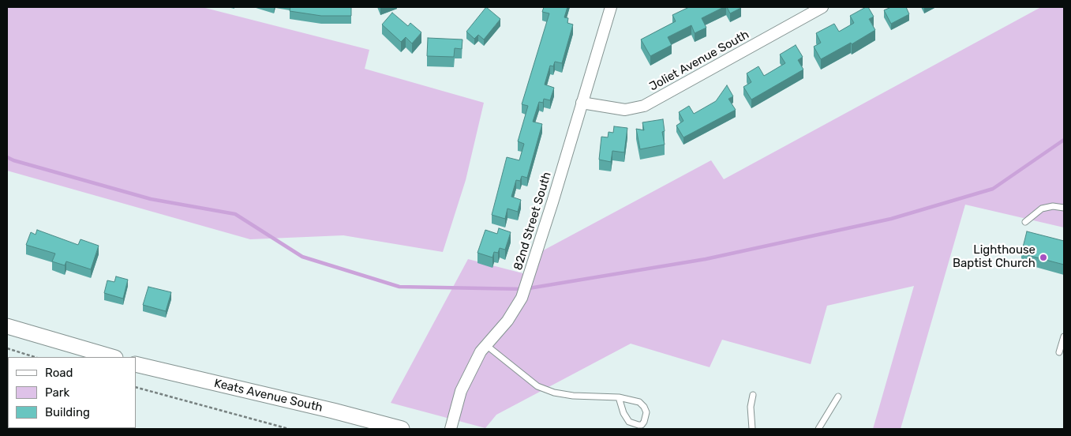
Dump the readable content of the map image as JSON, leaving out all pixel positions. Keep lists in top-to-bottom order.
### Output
{
  "streets": {
    "main road": ["Keats Avenue South"],
    "street": ["Joliet Avenue South", "82nd Street South"]
  },
  "crossings": [
    ["Joliet Avenue South", "82nd Street South"]
  ],
  "places": ["Lighthouse Baptist Church"],
  "legend": ["Road", "Park", "Building"]
}
